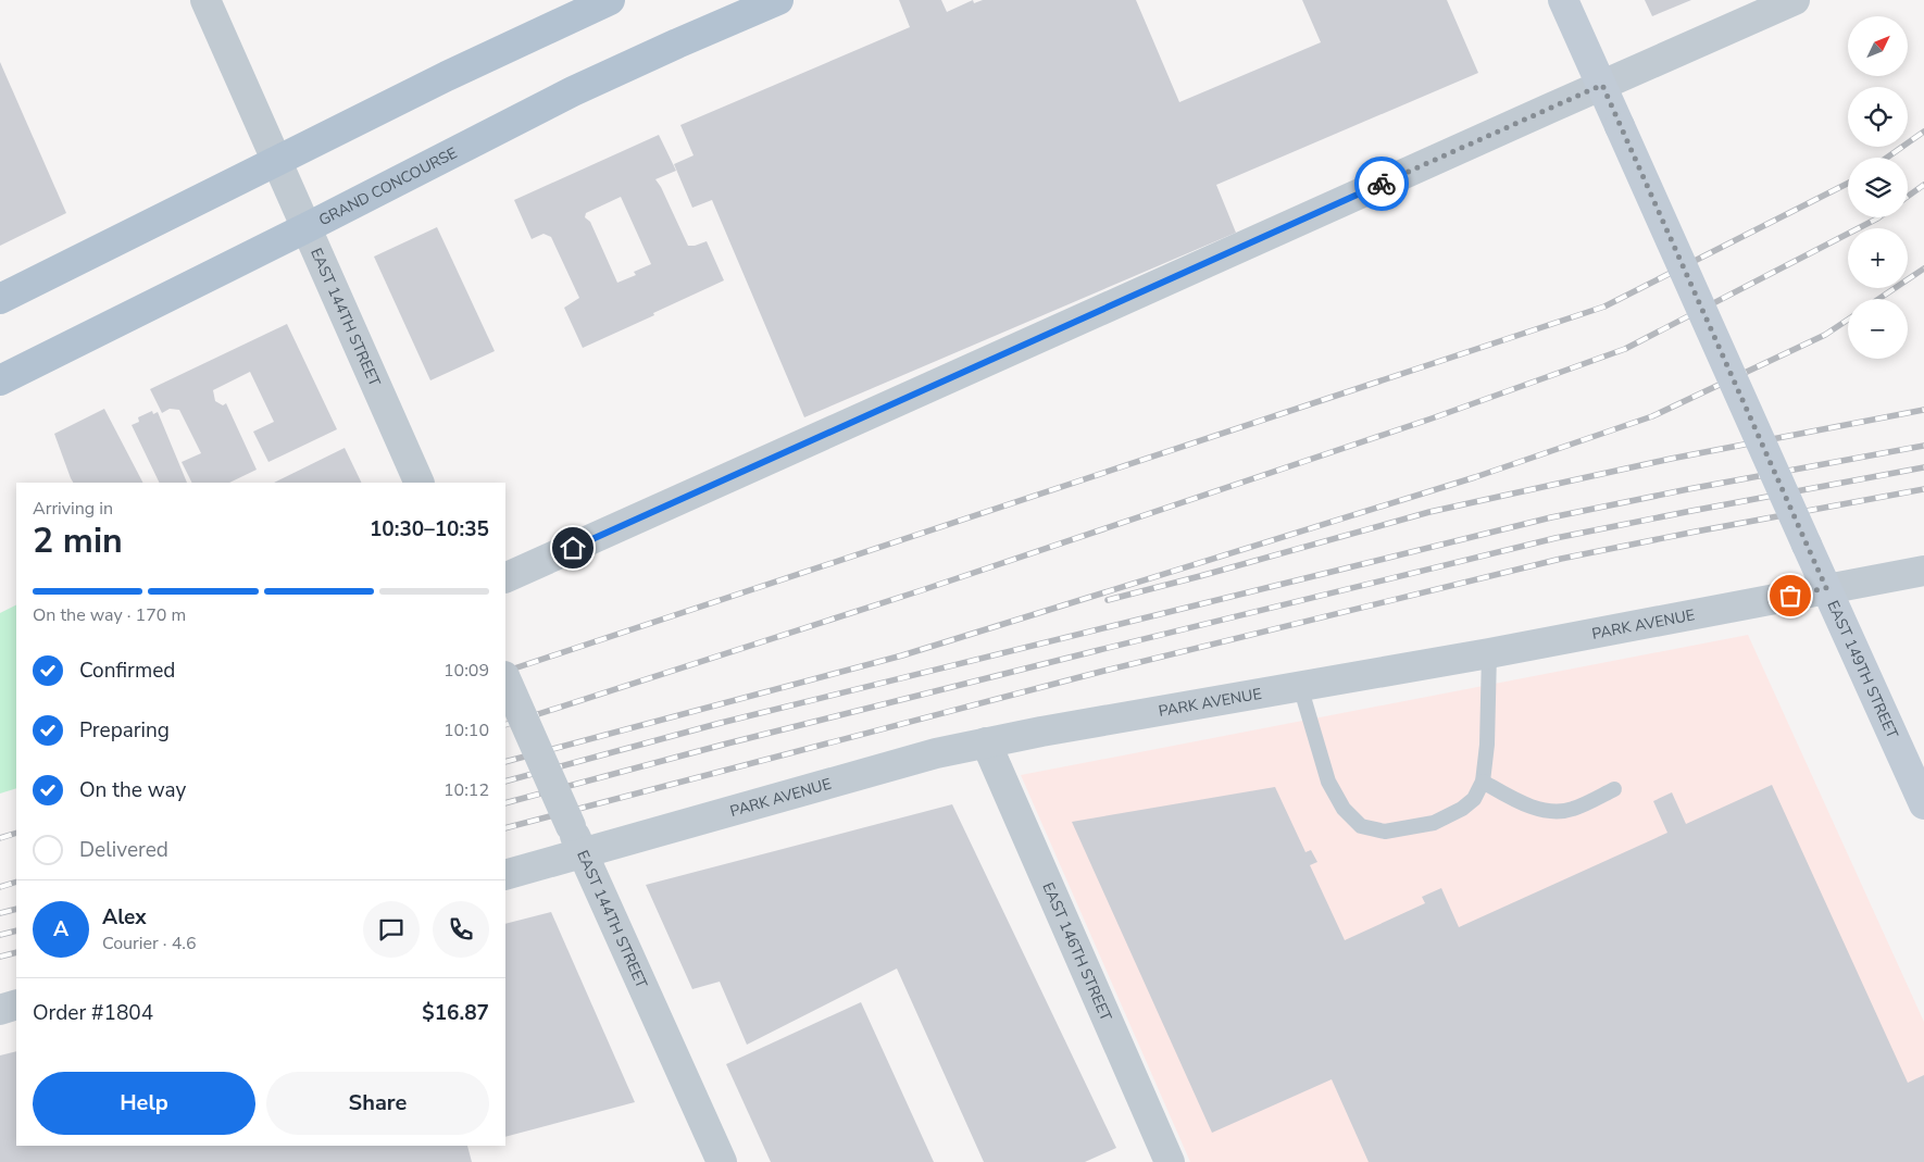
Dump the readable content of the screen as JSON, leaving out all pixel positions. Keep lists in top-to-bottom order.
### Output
{
  "streets": {
    "main road": ["GRAND CONCOURSE", "EAST 149TH STREET"],
    "street": ["EAST 144TH STREET", "PARK AVENUE", "EAST 146TH STREET"]
  },
  "crossings": [
    ["GRAND CONCOURSE", "EAST 144TH STREET"],
    ["EAST 144TH STREET", "PARK AVENUE"],
    ["PARK AVENUE", "EAST 149TH STREET"],
    ["PARK AVENUE", "EAST 146TH STREET"]
  ],
  "north": "top right",
  "page": {
    "map_buttons": ["+", "−"],
    "heading": ["2 min", "Arriving in", "10:30–10:35"],
    "panel": [
      "Alex",
      "Courier · 4.6",
      "Order #1804",
      "$16.87"
    ],
    "bar": "On the way · 170 m",
    "list": [
      ["Confirmed", "10:09"],
      ["Preparing", "10:10"],
      ["On the way", "10:12"],
      "Delivered"
    ],
    "round": "A",
    "buttons": ["Help", "Share"]
  }
}
